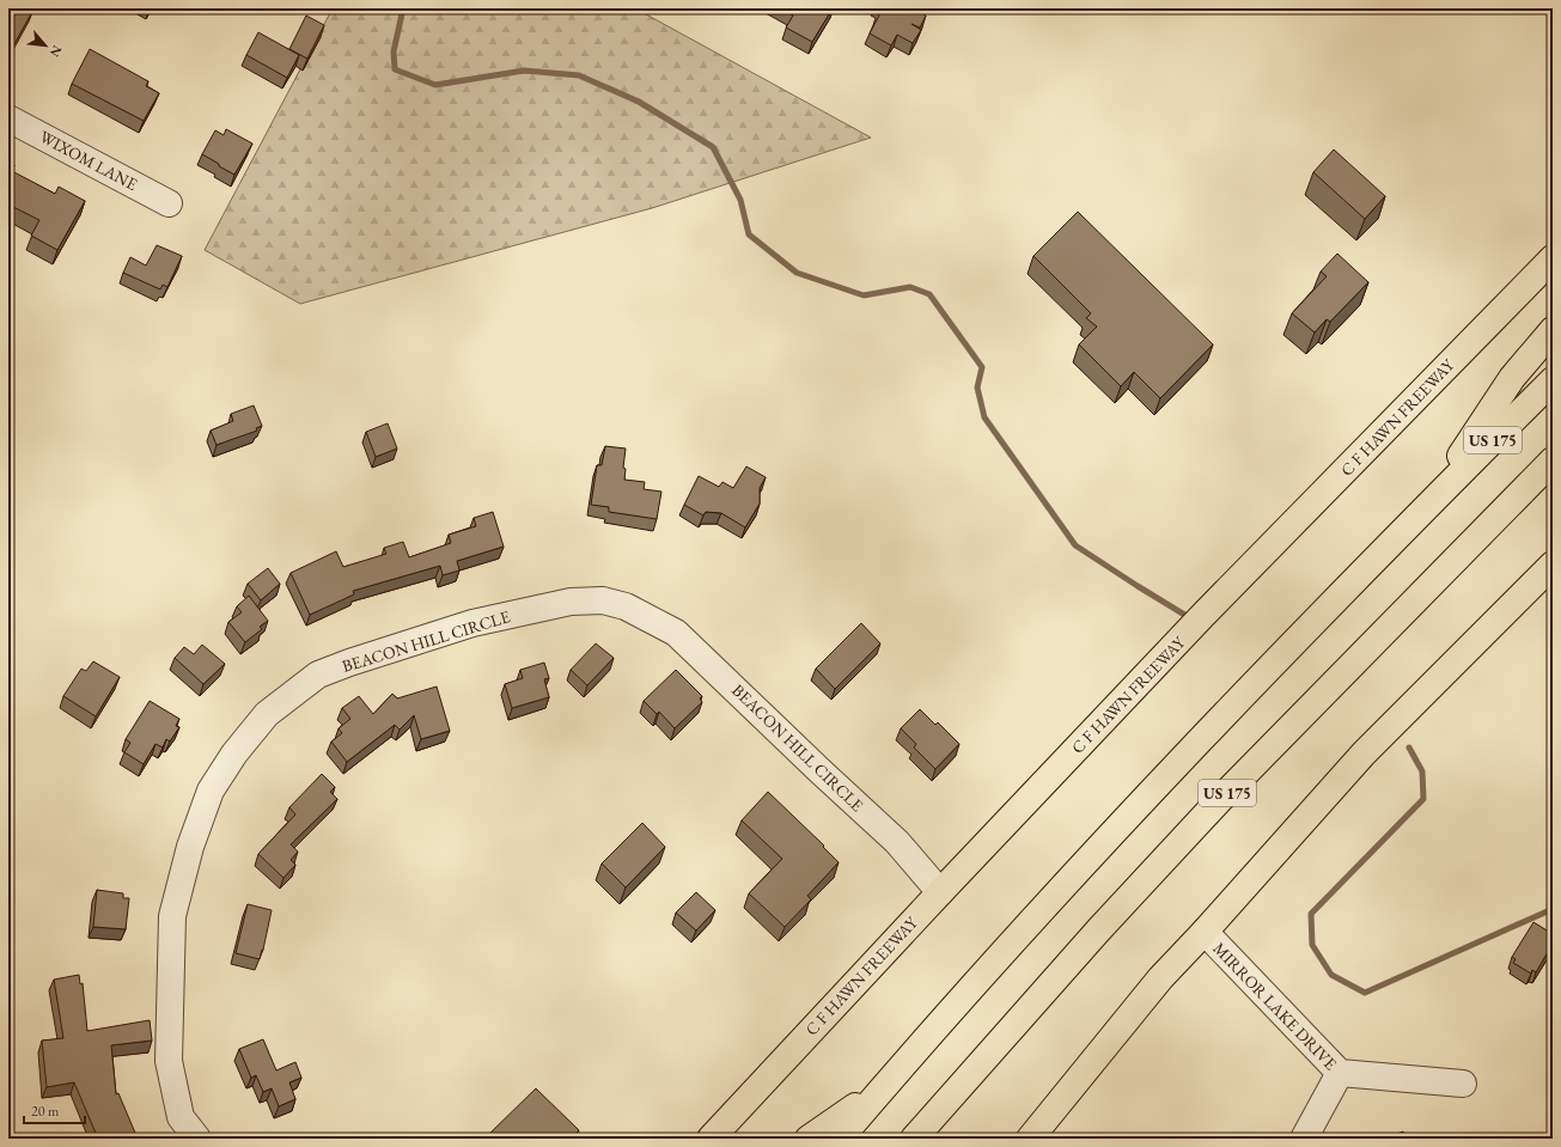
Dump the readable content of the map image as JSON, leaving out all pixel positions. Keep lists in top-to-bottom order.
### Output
{
  "streets": {
    "main road": ["C F HAWN FREEWAY", "US 175"],
    "street": ["WIXOM LANE", "BEACON HILL CIRCLE", "MIRROR LAKE DRIVE"]
  },
  "crossings": [
    ["C F HAWN FREEWAY", "BEACON HILL CIRCLE"]
  ],
  "scale_bar": "20 m",
  "north": "bottom right"
}
